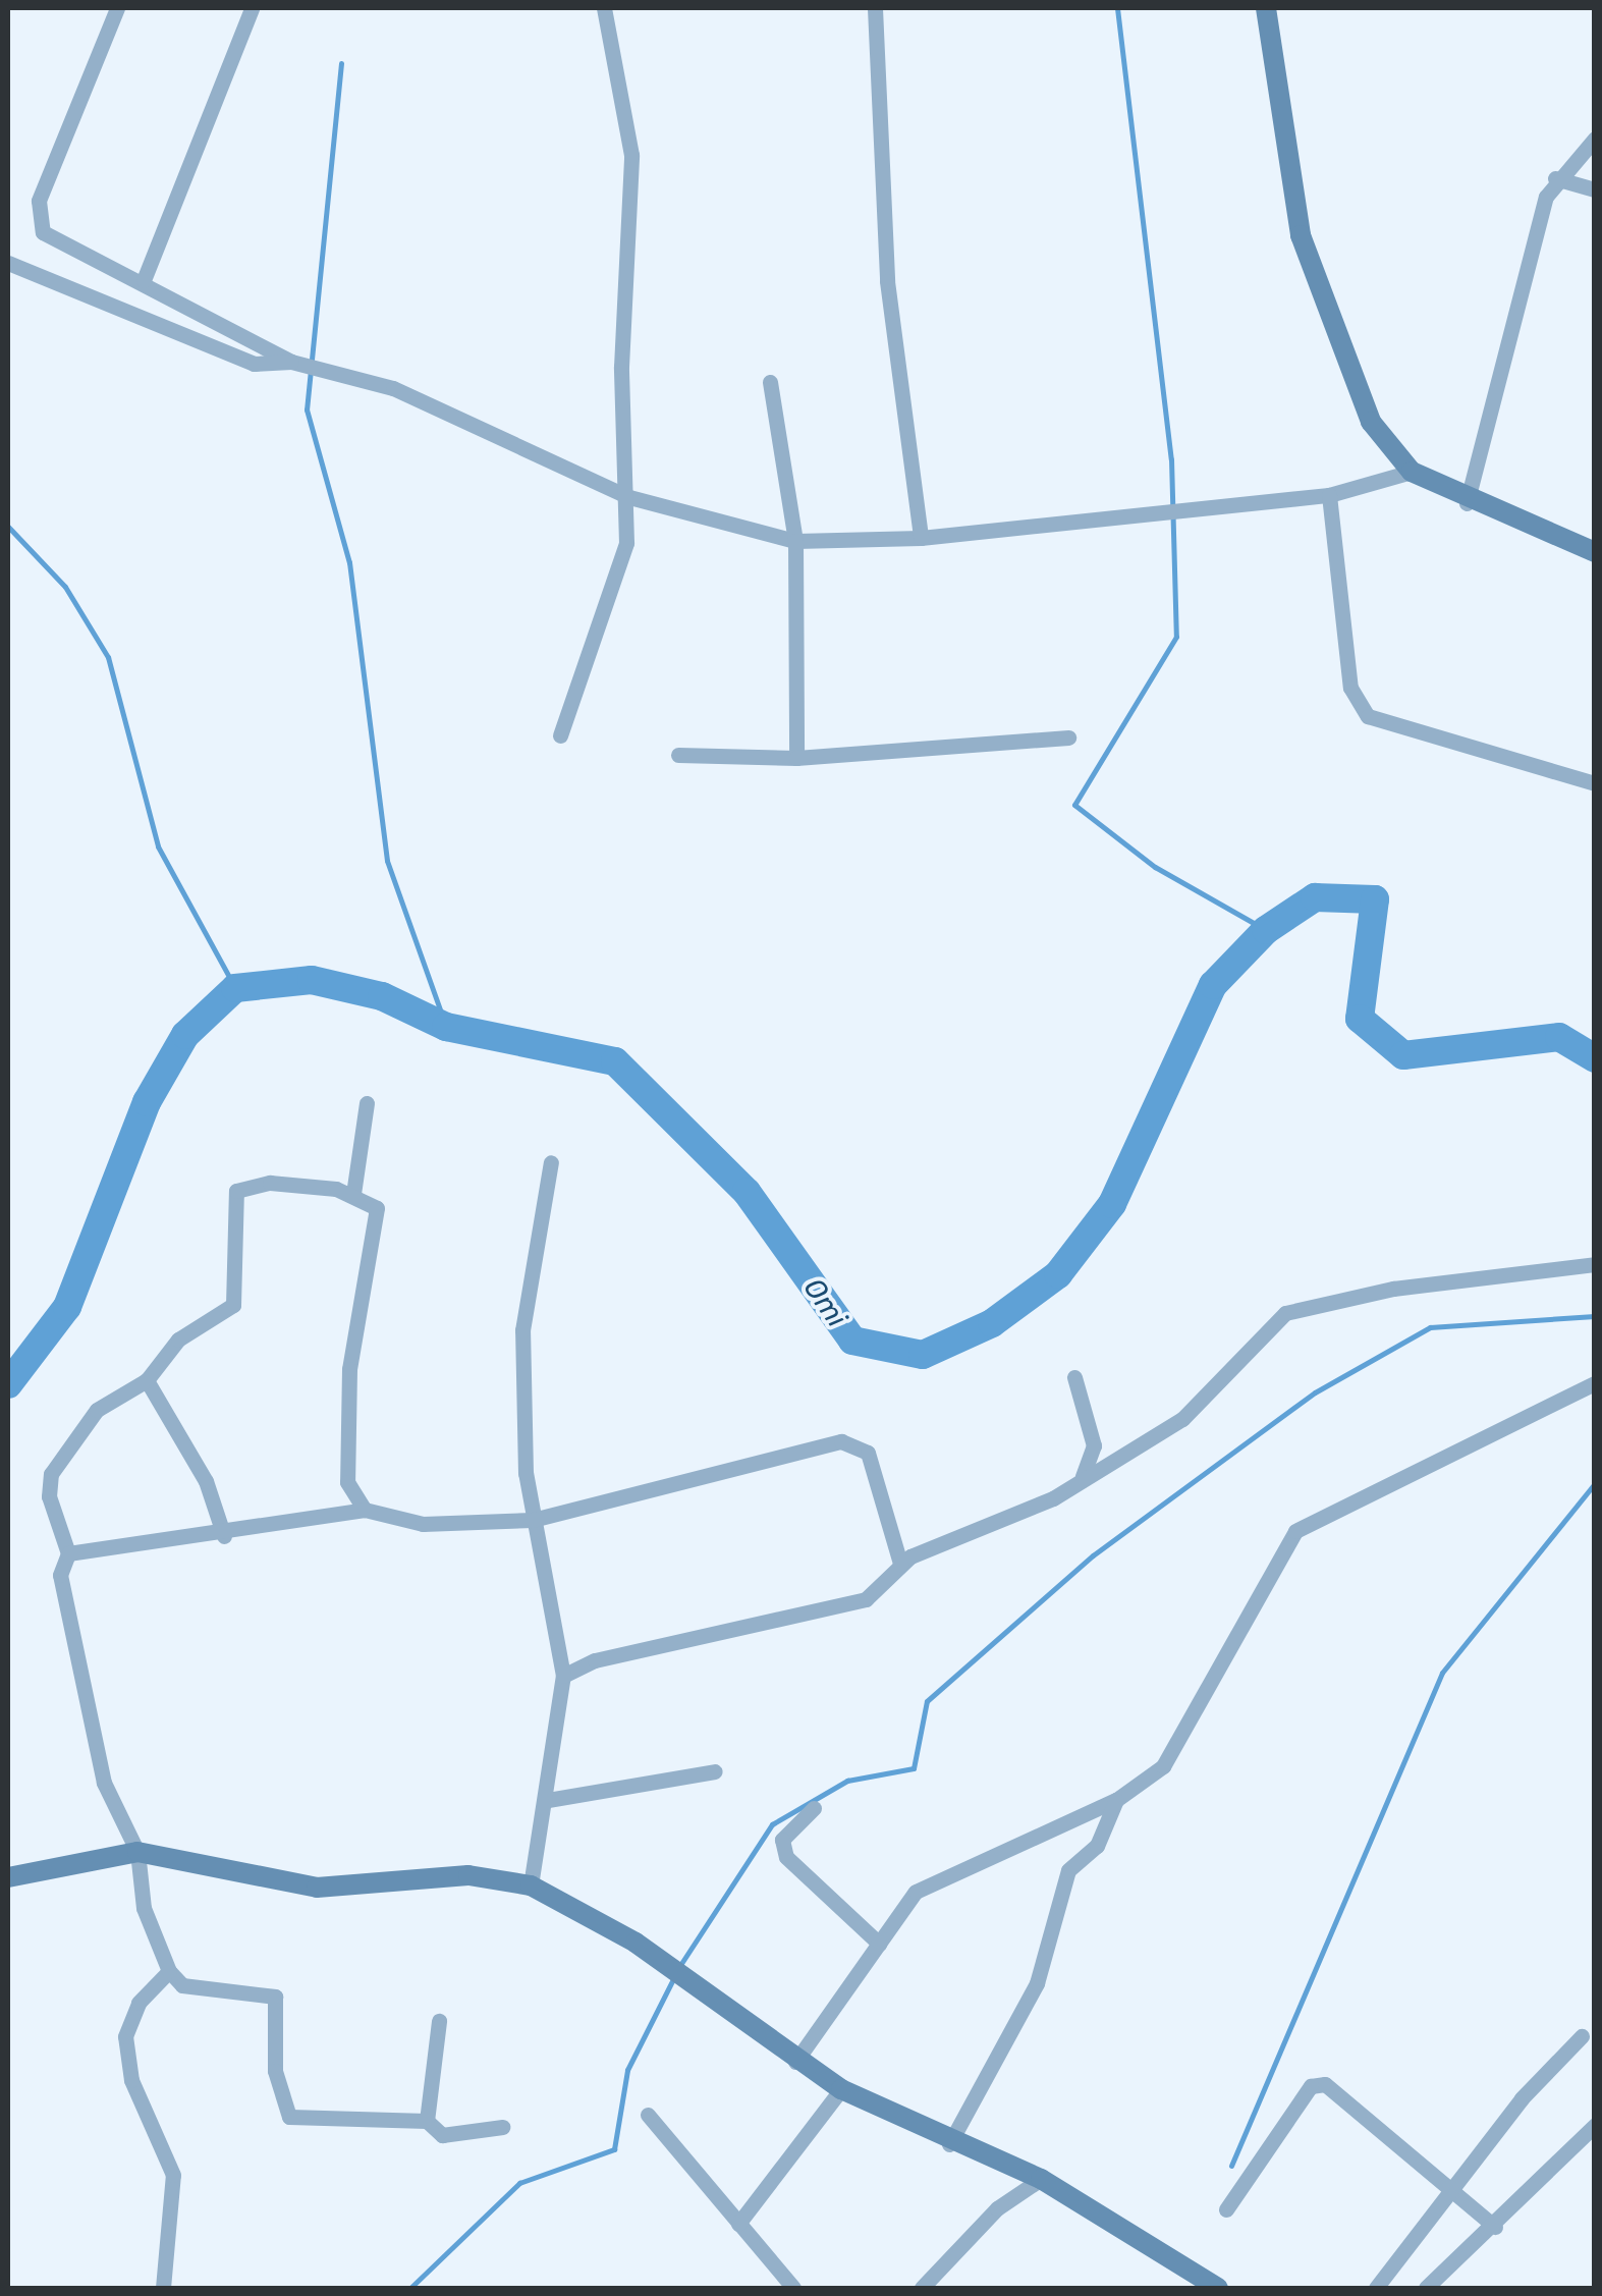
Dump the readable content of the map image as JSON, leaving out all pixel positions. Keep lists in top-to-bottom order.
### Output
{
  "water": ["Omi"]
}
